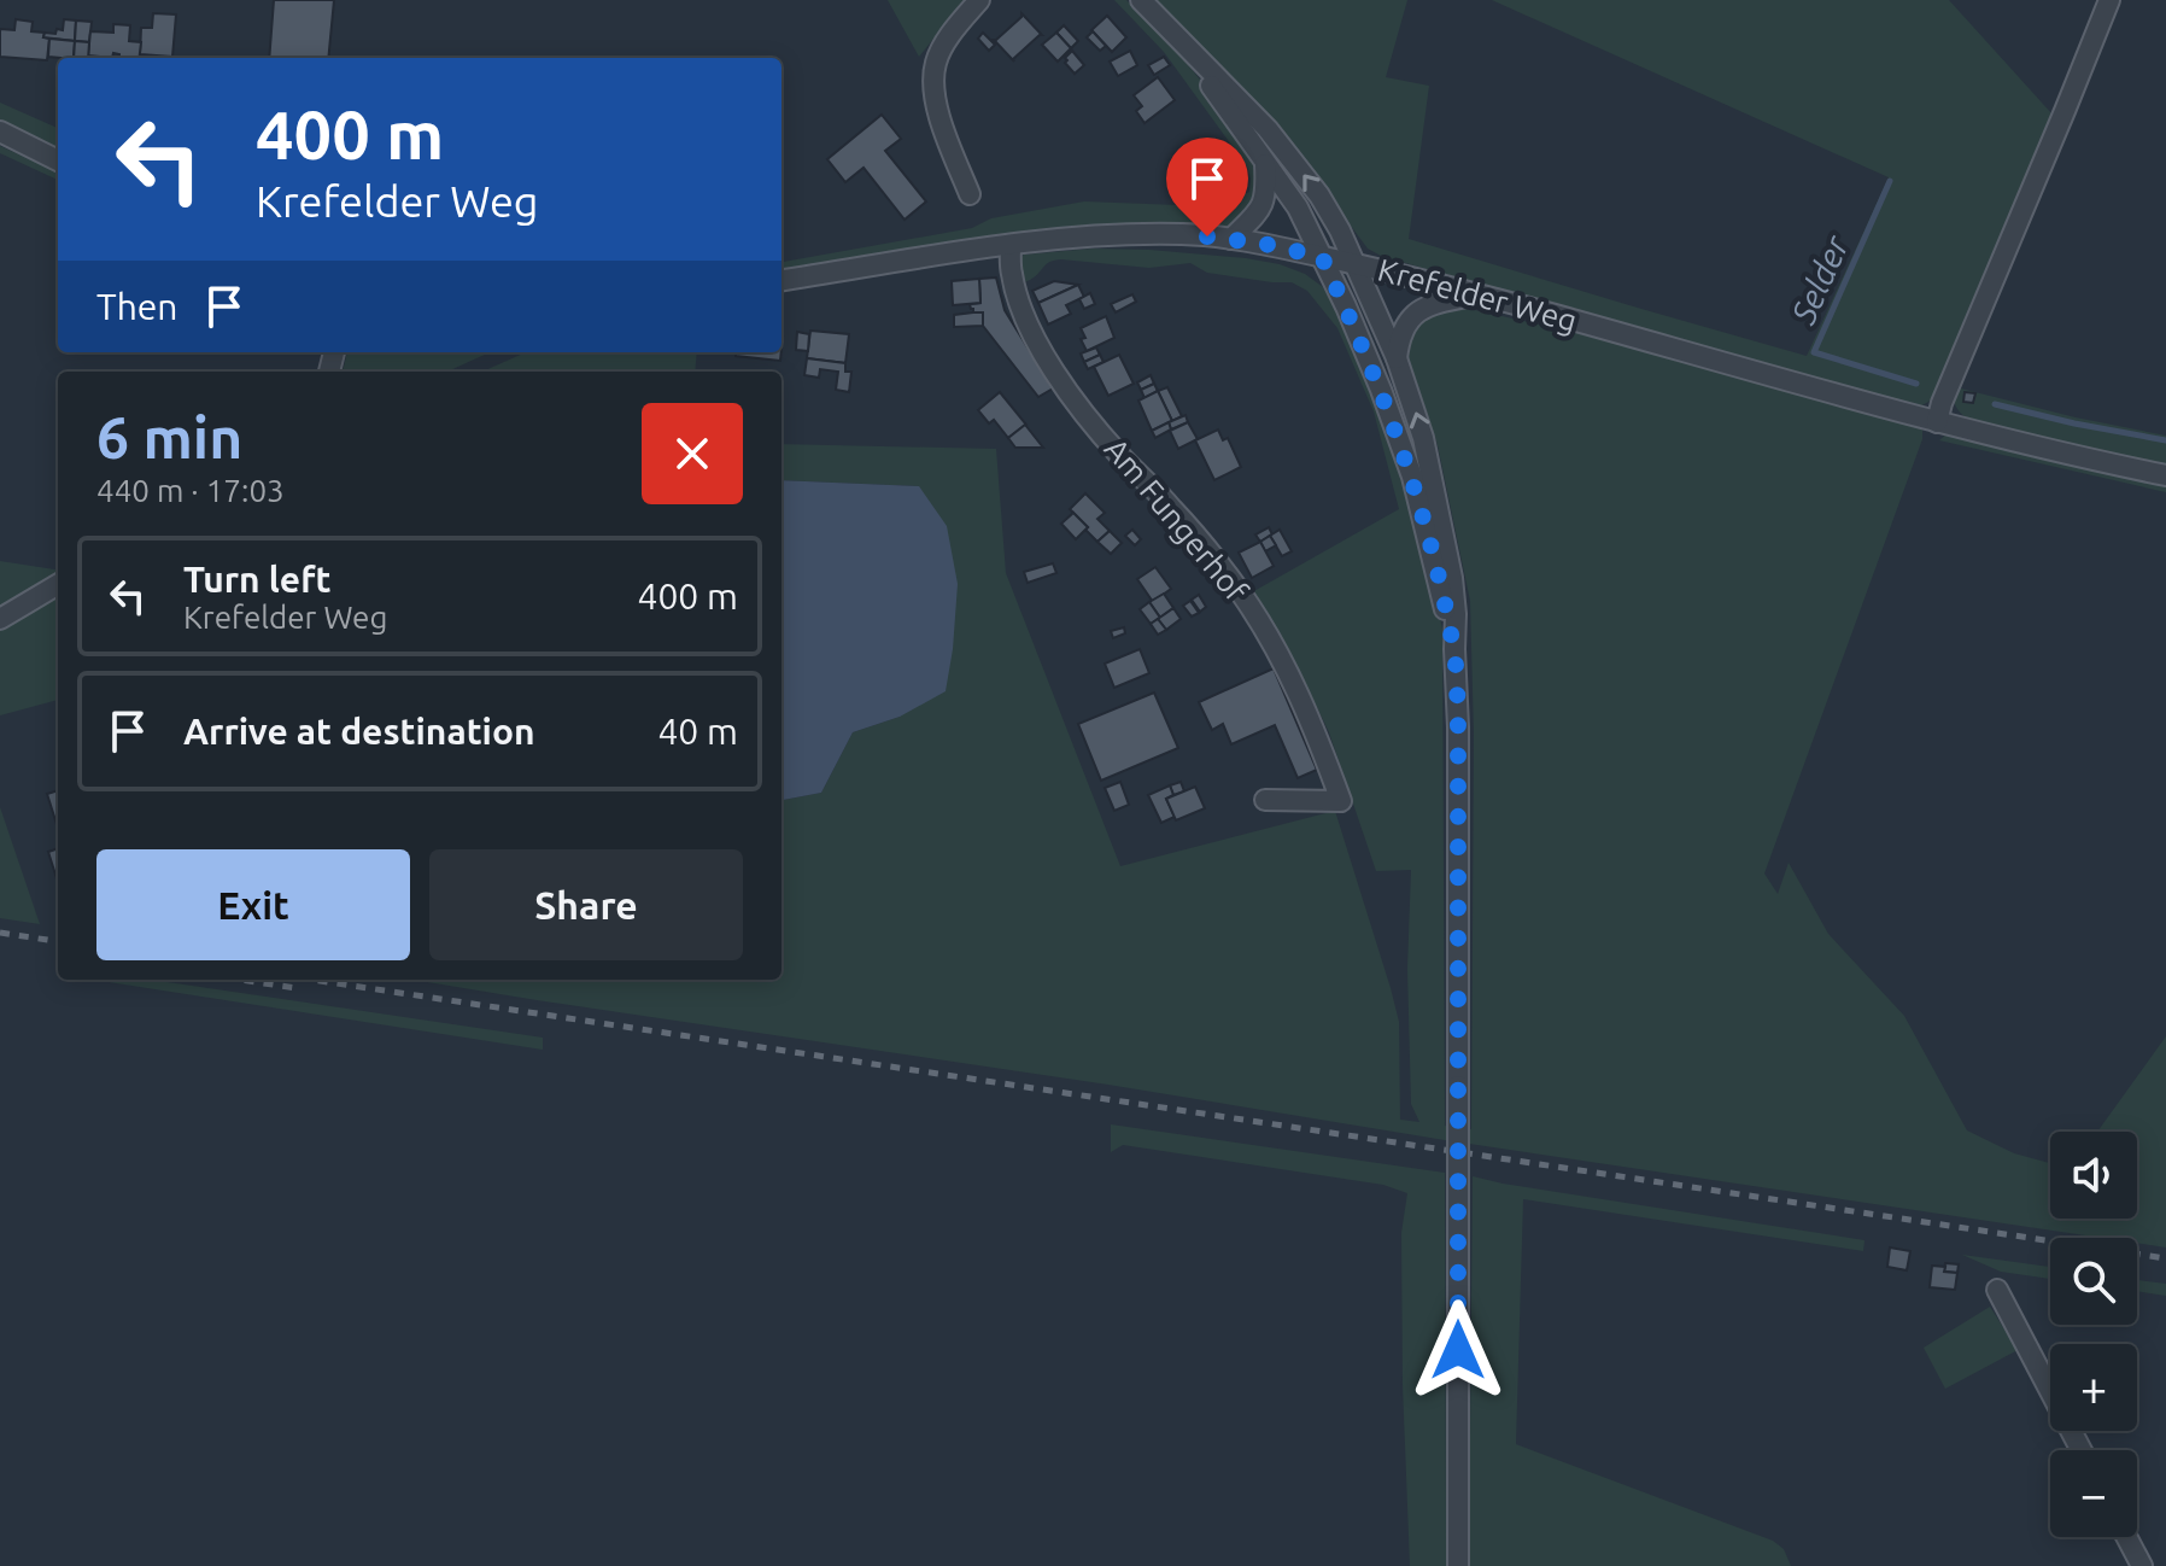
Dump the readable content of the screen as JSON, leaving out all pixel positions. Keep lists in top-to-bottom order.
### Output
{
  "streets": {
    "street": ["Krefelder Weg", "Am Fungerhof"]
  },
  "crossings": [
    ["Krefelder Weg", "Am Fungerhof"]
  ],
  "water": ["Selder"],
  "page": {
    "turn": ["400 m", "Krefelder Weg"],
    "then": "Then",
    "heading": ["6 min", "440 m · 17:03"],
    "list": [
      {
        "name": "Turn left",
        "note": "Krefelder Weg",
        "value": "400 m"
      },
      {
        "name": "Arrive at destination",
        "value": "40 m"
      }
    ],
    "buttons": ["Exit", "Share"],
    "map_buttons": ["+", "−"]
  }
}
